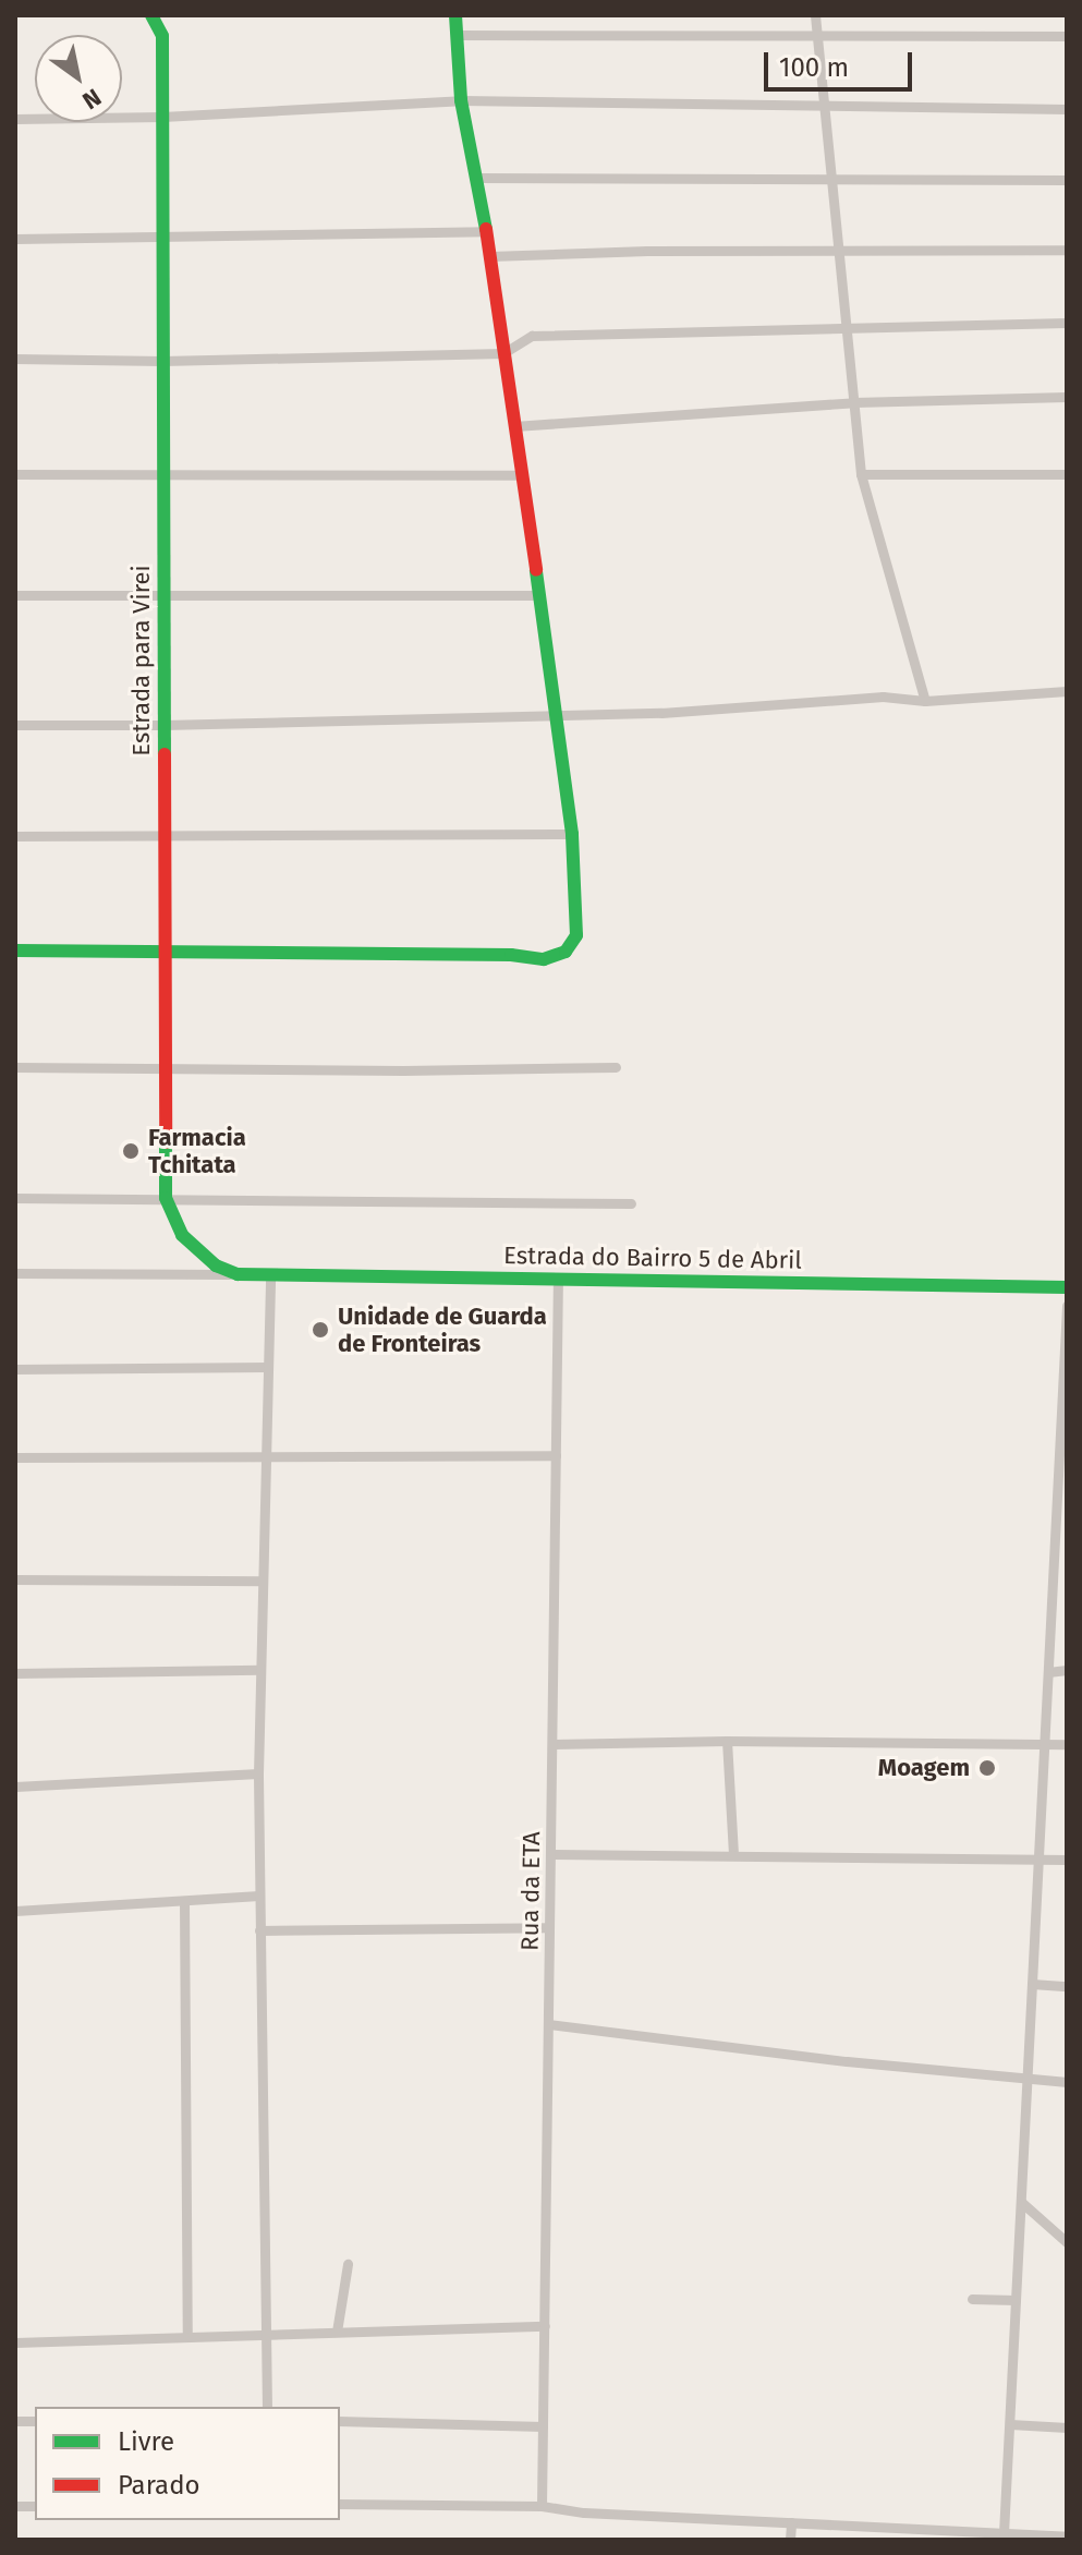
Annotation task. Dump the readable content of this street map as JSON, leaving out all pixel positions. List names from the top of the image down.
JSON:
{
  "streets": {
    "street": ["Estrada para Virei", "Estrada do Bairro 5 de Abril", "Rua da ETA"]
  },
  "crossings": [
    ["Estrada para Virei", "Estrada do Bairro 5 de Abril"],
    ["Estrada do Bairro 5 de Abril", "Rua da ETA"]
  ],
  "places": ["Farmacia Tchitata", "Unidade de Guarda de Fronteiras", "Moagem"],
  "legend": ["Livre", "Parado"],
  "scale_bar": "100 m",
  "north": "bottom right"
}
